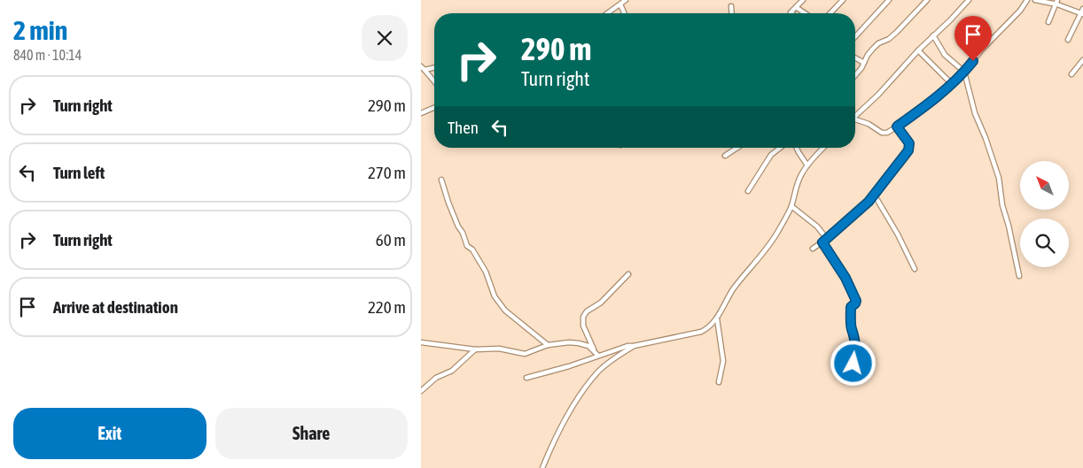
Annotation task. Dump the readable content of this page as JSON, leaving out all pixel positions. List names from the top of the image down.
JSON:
{
  "north": "top left",
  "page": {
    "heading": ["2 min", "840 m · 10:14"],
    "turn": ["290 m", "Turn right"],
    "list": [
      {
        "name": "Turn right",
        "value": "290 m"
      },
      {
        "name": "Turn left",
        "value": "270 m"
      },
      {
        "name": "Turn right",
        "value": "60 m"
      },
      {
        "name": "Arrive at destination",
        "value": "220 m"
      }
    ],
    "then": "Then",
    "buttons": ["Exit", "Share"]
  }
}
